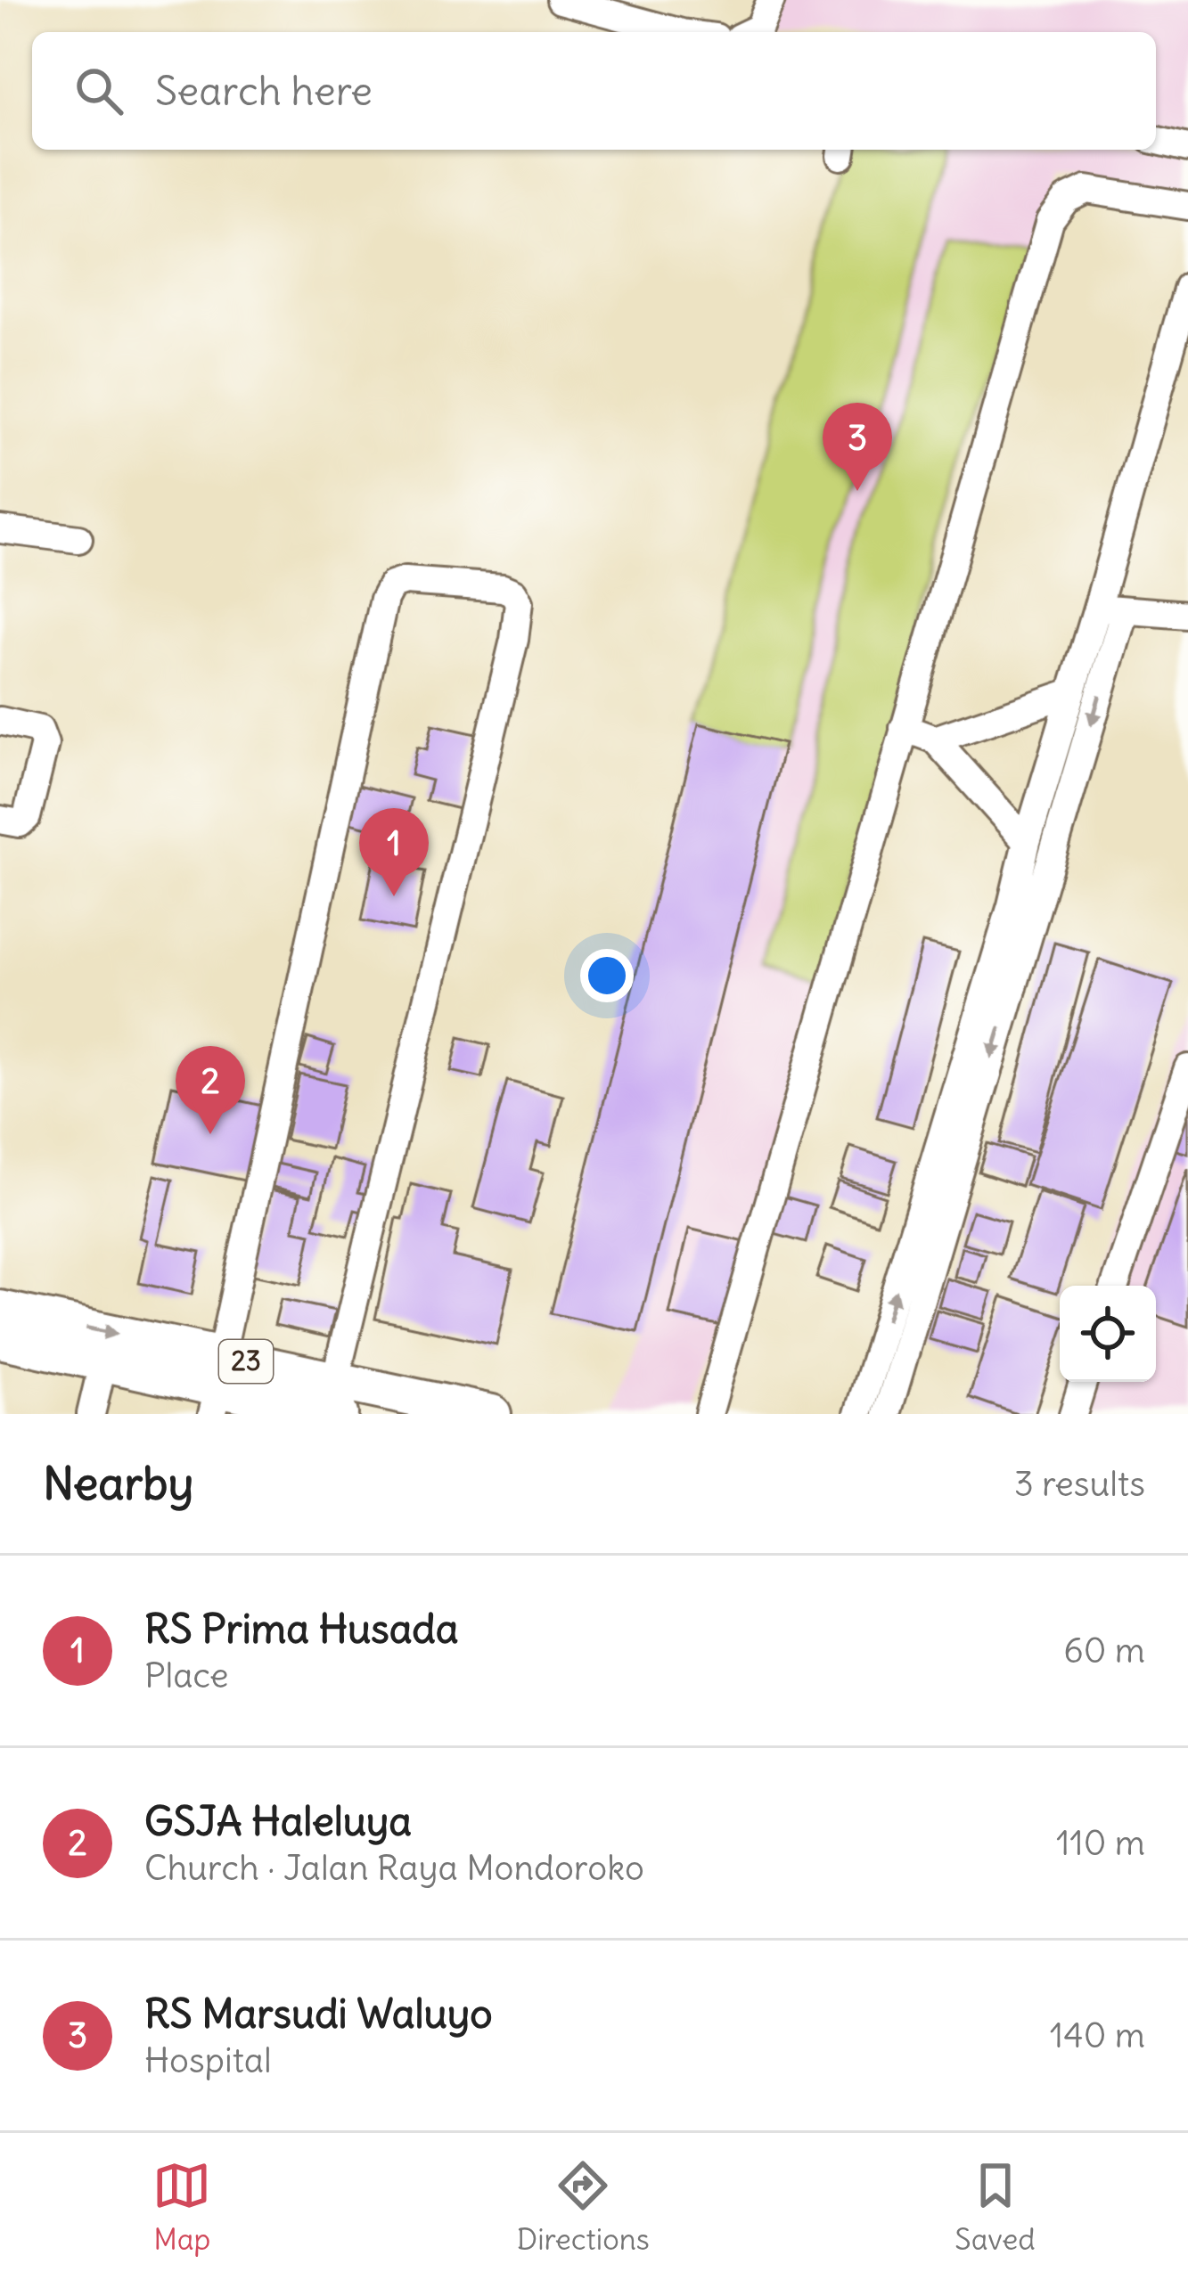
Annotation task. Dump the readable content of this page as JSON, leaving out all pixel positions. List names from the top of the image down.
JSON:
{
  "streets": {
    "highway": ["23"]
  },
  "page": {
    "search": "Search here",
    "pins": ["3", "1", "2"],
    "heading": ["Nearby", "3 results"],
    "list": [
      {
        "mark": "1",
        "name": "RS Prima Husada",
        "note": "Place",
        "value": "60 m"
      },
      {
        "mark": "2",
        "name": "GSJA Haleluya",
        "note": "Church · Jalan Raya Mondoroko",
        "value": "110 m"
      },
      {
        "mark": "3",
        "name": "RS Marsudi Waluyo",
        "note": "Hospital",
        "value": "140 m"
      }
    ],
    "nav": ["Map", "Directions", "Saved"]
  }
}
